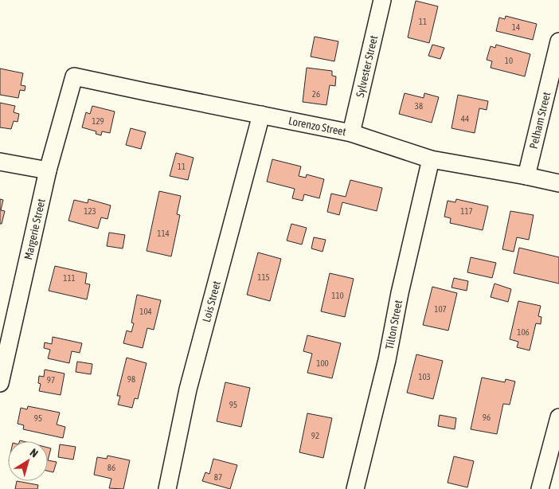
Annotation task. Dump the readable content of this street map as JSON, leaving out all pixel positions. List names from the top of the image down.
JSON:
{
  "streets": {
    "street": [
      "Sylvester Street",
      "Pelham Street",
      "Lorenzo Street",
      "Margerie Street",
      "Lois Street",
      "Tilton Street"
    ]
  },
  "crossings": [
    ["Sylvester Street", "Lorenzo Street"],
    ["Pelham Street", "Lorenzo Street"],
    ["Lorenzo Street", "Margerie Street"],
    ["Lorenzo Street", "Lois Street"],
    ["Lorenzo Street", "Tilton Street"]
  ],
  "house_numbers": [
    "11",
    "14",
    "10",
    "26",
    "38",
    "44",
    "129",
    "11",
    "123",
    "117",
    "114",
    "115",
    "111",
    "110",
    "107",
    "104",
    "106",
    "100",
    "103",
    "98",
    "97",
    "95",
    "96",
    "95",
    "92",
    "86",
    "87"
  ],
  "north": "top right"
}
